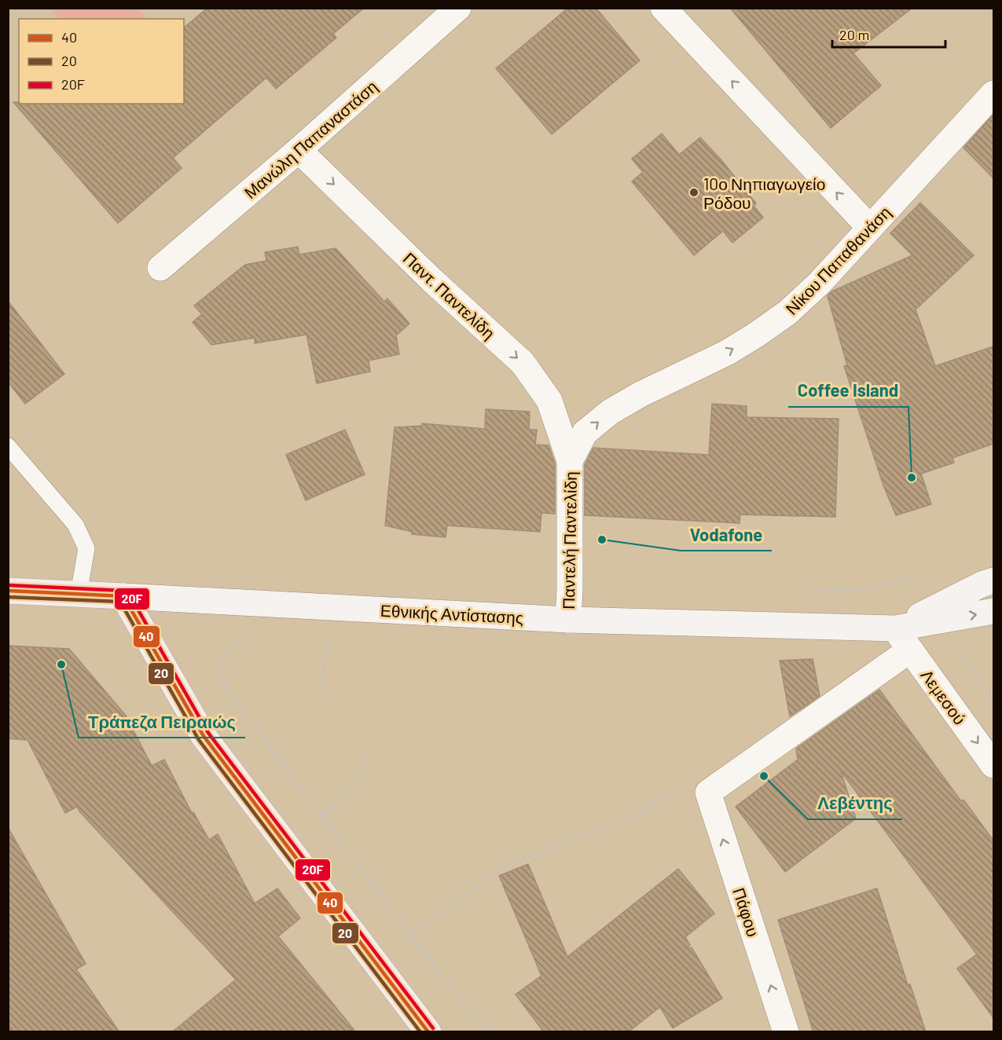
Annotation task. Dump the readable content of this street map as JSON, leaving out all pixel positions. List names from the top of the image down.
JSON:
{
  "streets": {
    "main road": ["Εθνικής Αντίστασης"],
    "street": [
      "Μανώλη Παπαναστάση",
      "Νίκου Παπαθανάση",
      "Παντ. Παντελίδη",
      "Παντελή Παντελίδη",
      "Λεμεσού",
      "Πάφου"
    ]
  },
  "crossings": [
    ["Μανώλη Παπαναστάση", "Παντ. Παντελίδη"],
    ["Νίκου Παπαθανάση", "Παντ. Παντελίδη"],
    ["Νίκου Παπαθανάση", "Παντελή Παντελίδη"],
    ["Παντ. Παντελίδη", "Παντελή Παντελίδη"],
    ["Παντελή Παντελίδη", "Εθνικής Αντίστασης"],
    ["Εθνικής Αντίστασης", "Λεμεσού"]
  ],
  "one_way": [
    "Νίκου Παπαθανάση",
    "Παντ. Παντελίδη",
    "Λεμεσού",
    "Πάφου"
  ],
  "places": [
    "10ο Νηπιαγωγείο Ρόδου",
    "Coffee Island",
    "Vodafone",
    "Τράπεζα Πειραιώς",
    "Λεβέντης"
  ],
  "lines": ["transit line 20F", "transit line 40", "transit line 20"],
  "legend": ["40", "20", "20F"],
  "scale_bar": "20 m"
}
